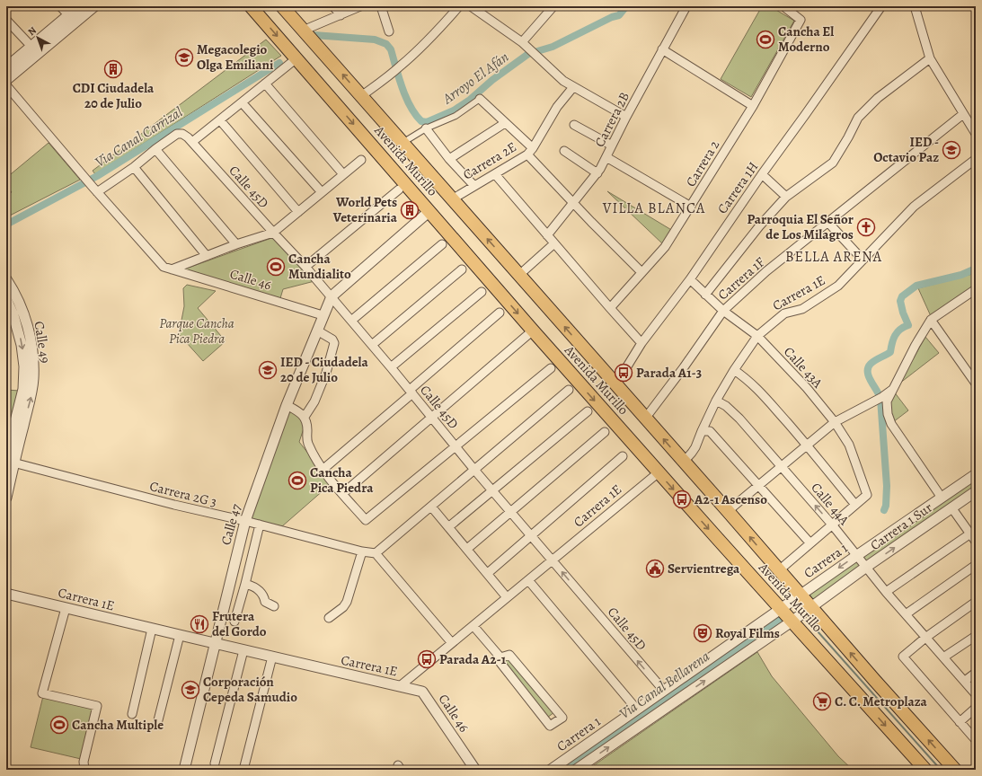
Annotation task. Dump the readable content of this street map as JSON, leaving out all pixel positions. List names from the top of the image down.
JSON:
{
  "streets": {
    "main road": ["Avenida Murillo"],
    "street": [
      "Carrera 2B",
      "Carrera 2E",
      "Carrera 2",
      "Calle 45D",
      "Carrera 1H",
      "Carrera 1F",
      "Calle 46",
      "Carrera 1E",
      "Calle 49",
      "Calle 43A",
      "Carrera 2G 3",
      "Calle 44A",
      "Calle 47",
      "Carrera 1 Sur",
      "Carrera 1"
    ]
  },
  "crossings": [
    ["Avenida Murillo", "Carrera 2E"],
    ["Avenida Murillo", "Carrera 1H"],
    ["Avenida Murillo", "Carrera 1F"],
    ["Avenida Murillo", "Carrera 1E"],
    ["Avenida Murillo", "Carrera 1 Sur"],
    ["Avenida Murillo", "Carrera 1"],
    ["Calle 45D", "Carrera 1E"],
    ["Calle 45D", "Calle 47"],
    ["Calle 45D", "Carrera 1"],
    ["Carrera 1H", "Calle 43A"],
    ["Carrera 1F", "Calle 43A"],
    ["Calle 46", "Carrera 1E"],
    ["Calle 46", "Calle 47"],
    ["Carrera 1E", "Calle 43A"],
    ["Carrera 1E", "Calle 44A"],
    ["Carrera 1E", "Calle 47"],
    ["Calle 49", "Carrera 2G 3"],
    ["Carrera 2G 3", "Calle 47"],
    ["Calle 44A", "Carrera 1 Sur"],
    ["Calle 44A", "Carrera 1"]
  ],
  "districts": ["VILLA BLANCA", "BELLA ARENA"],
  "water": ["Arroyo El Afán", "Via Canal Carrizal", "Via Canal Bellarena"],
  "parks": ["Parque Cancha Pica Piedra"],
  "places": {
    "sports": [
      "Cancha El Moderno",
      "Cancha Mundialito",
      "Cancha Pica Piedra",
      "Cancha Multiple"
    ],
    "school or university": [
      "Megacolegio Olga Emiliani",
      "IED - Octavio Paz",
      "IED - Ciudadela 20 de Julio",
      "Corporación Cepeda Samudio"
    ],
    "building": ["CDI Ciudadela 20 de Julio", "World Pets Veterinaria"],
    "church": ["Parroquia El Señor de Los Milagros"],
    "bus stop": ["Parada A1-3", "A2-1 Ascenso", "Parada A2-1"],
    "public building": ["Servientrega"],
    "restaurant": ["Frutera del Gordo"],
    "theatre": ["Royal Films"],
    "supermarket": ["C. C. Metroplaza"]
  },
  "north": "top left"
}
